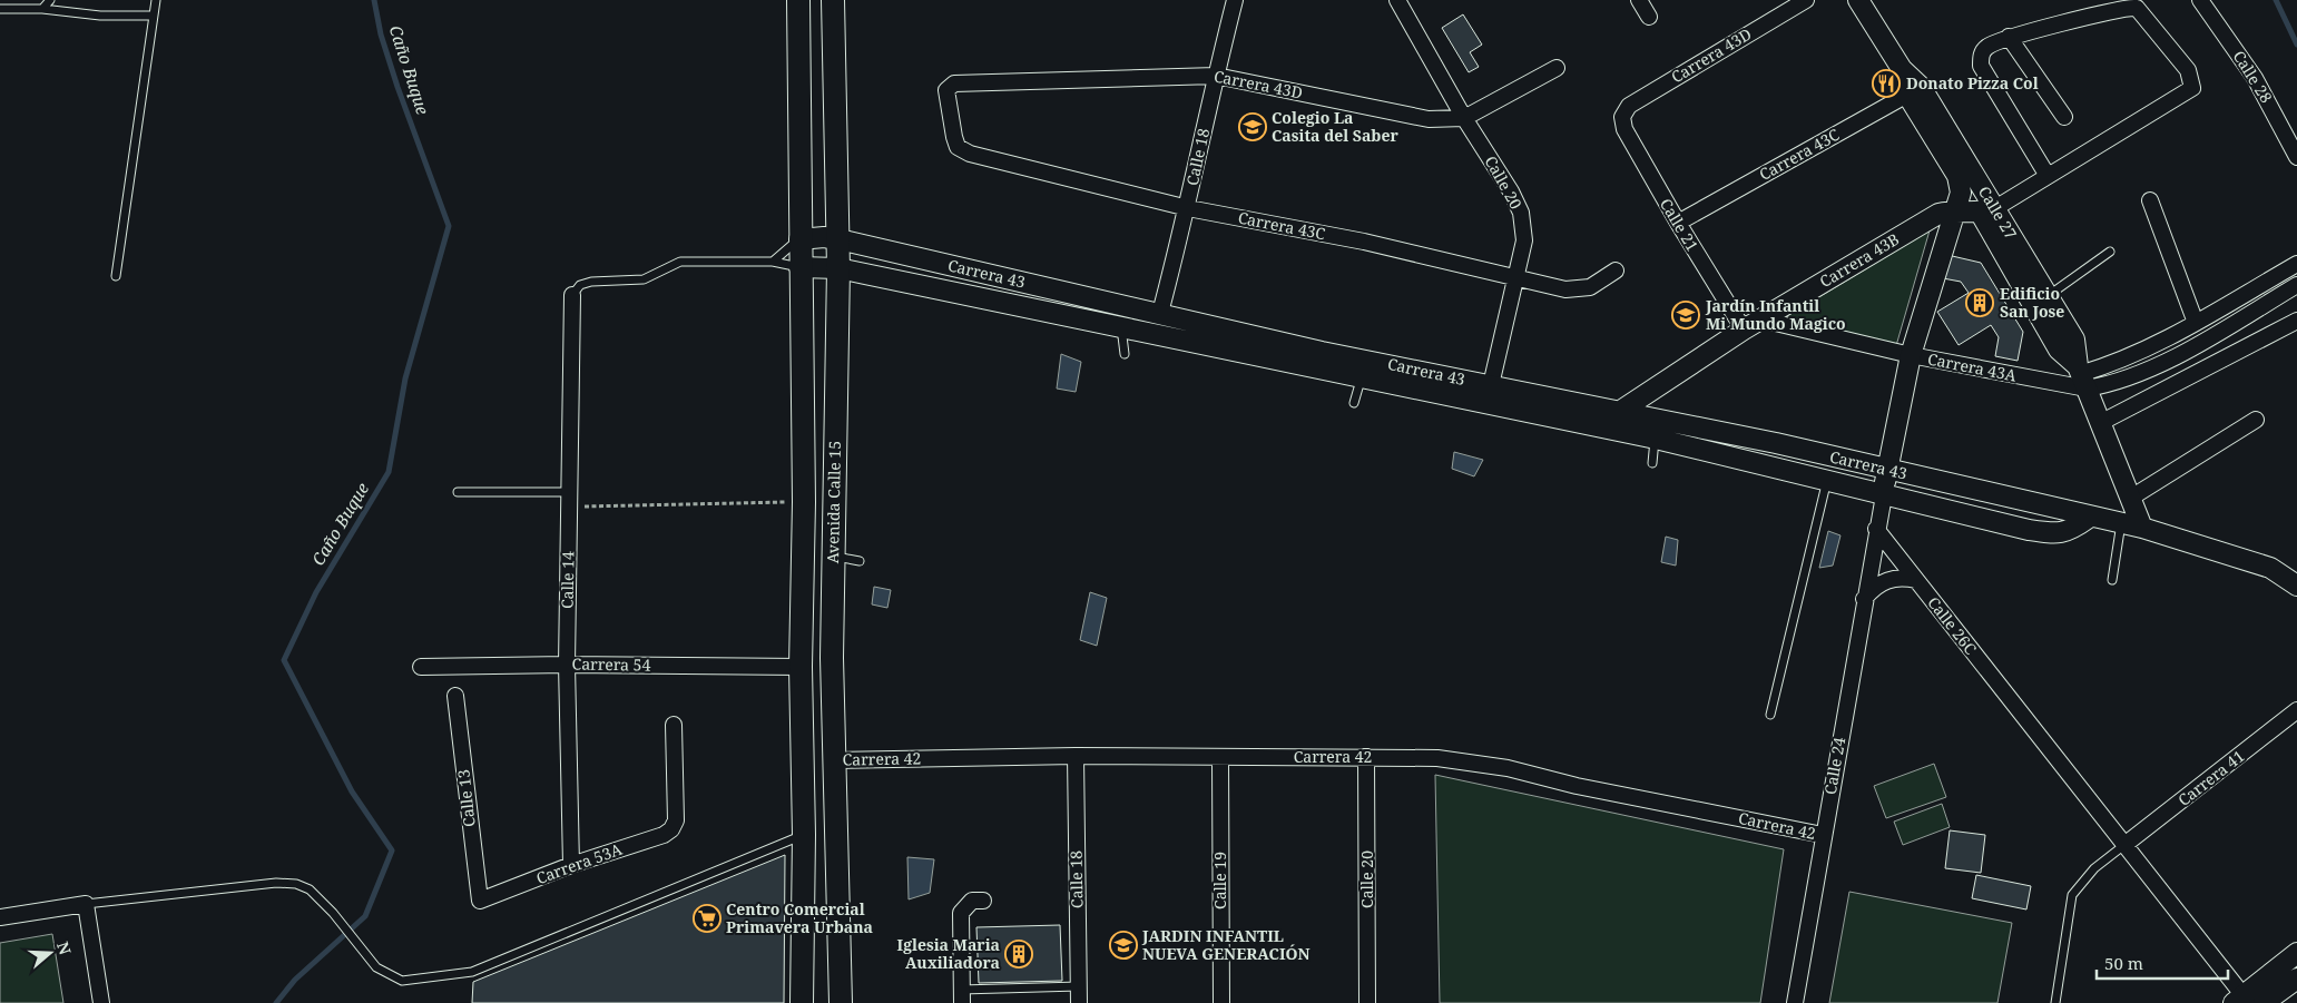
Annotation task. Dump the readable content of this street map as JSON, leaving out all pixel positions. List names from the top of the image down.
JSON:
{
  "streets": {
    "main road": ["Avenida Calle 15"],
    "street": [
      "Carrera 43D",
      "Calle 28",
      "Carrera 43C",
      "Calle 18",
      "Calle 20",
      "Calle 27",
      "Calle 21",
      "Carrera 43B",
      "Carrera 43",
      "Carrera 43A",
      "Calle 14",
      "Calle 26C",
      "Carrera 54",
      "Carrera 42",
      "Calle 24",
      "Carrera 41",
      "Calle 13",
      "Carrera 53A",
      "Calle 19"
    ]
  },
  "crossings": [
    ["Carrera 43D", "Carrera 43C"],
    ["Carrera 43D", "Calle 18"],
    ["Carrera 43D", "Calle 20"],
    ["Carrera 43D", "Calle 21"],
    ["Carrera 43C", "Calle 18"],
    ["Carrera 43C", "Calle 20"],
    ["Carrera 43C", "Calle 27"],
    ["Carrera 43C", "Calle 21"],
    ["Calle 18", "Carrera 43"],
    ["Calle 18", "Carrera 42"],
    ["Calle 20", "Carrera 43"],
    ["Calle 20", "Carrera 42"],
    ["Calle 27", "Carrera 43B"],
    ["Calle 27", "Carrera 43"],
    ["Calle 27", "Carrera 43A"],
    ["Calle 21", "Carrera 43B"],
    ["Carrera 43B", "Carrera 43"],
    ["Carrera 43B", "Carrera 43A"],
    ["Carrera 43", "Avenida Calle 15"],
    ["Carrera 43", "Calle 14"],
    ["Avenida Calle 15", "Carrera 54"],
    ["Avenida Calle 15", "Carrera 42"],
    ["Calle 14", "Carrera 54"],
    ["Calle 14", "Carrera 53A"],
    ["Calle 26C", "Calle 24"],
    ["Calle 26C", "Carrera 41"],
    ["Carrera 42", "Calle 24"],
    ["Carrera 42", "Calle 19"],
    ["Calle 13", "Carrera 53A"]
  ],
  "water": ["Caño Buque"],
  "places": {
    "restaurant": ["Donato Pizza Col"],
    "school or university": ["Colegio La Casita del Saber", "Jardín Infantil Mi Mundo Magico", "JARDIN INFANTIL NUEVA GENERACIÓN"],
    "building": ["Edificio San Jose", "Iglesia Maria Auxiliadora"],
    "supermarket": ["Centro Comercial Primavera Urbana"]
  },
  "scale_bar": "50 m",
  "north": "right"
}
